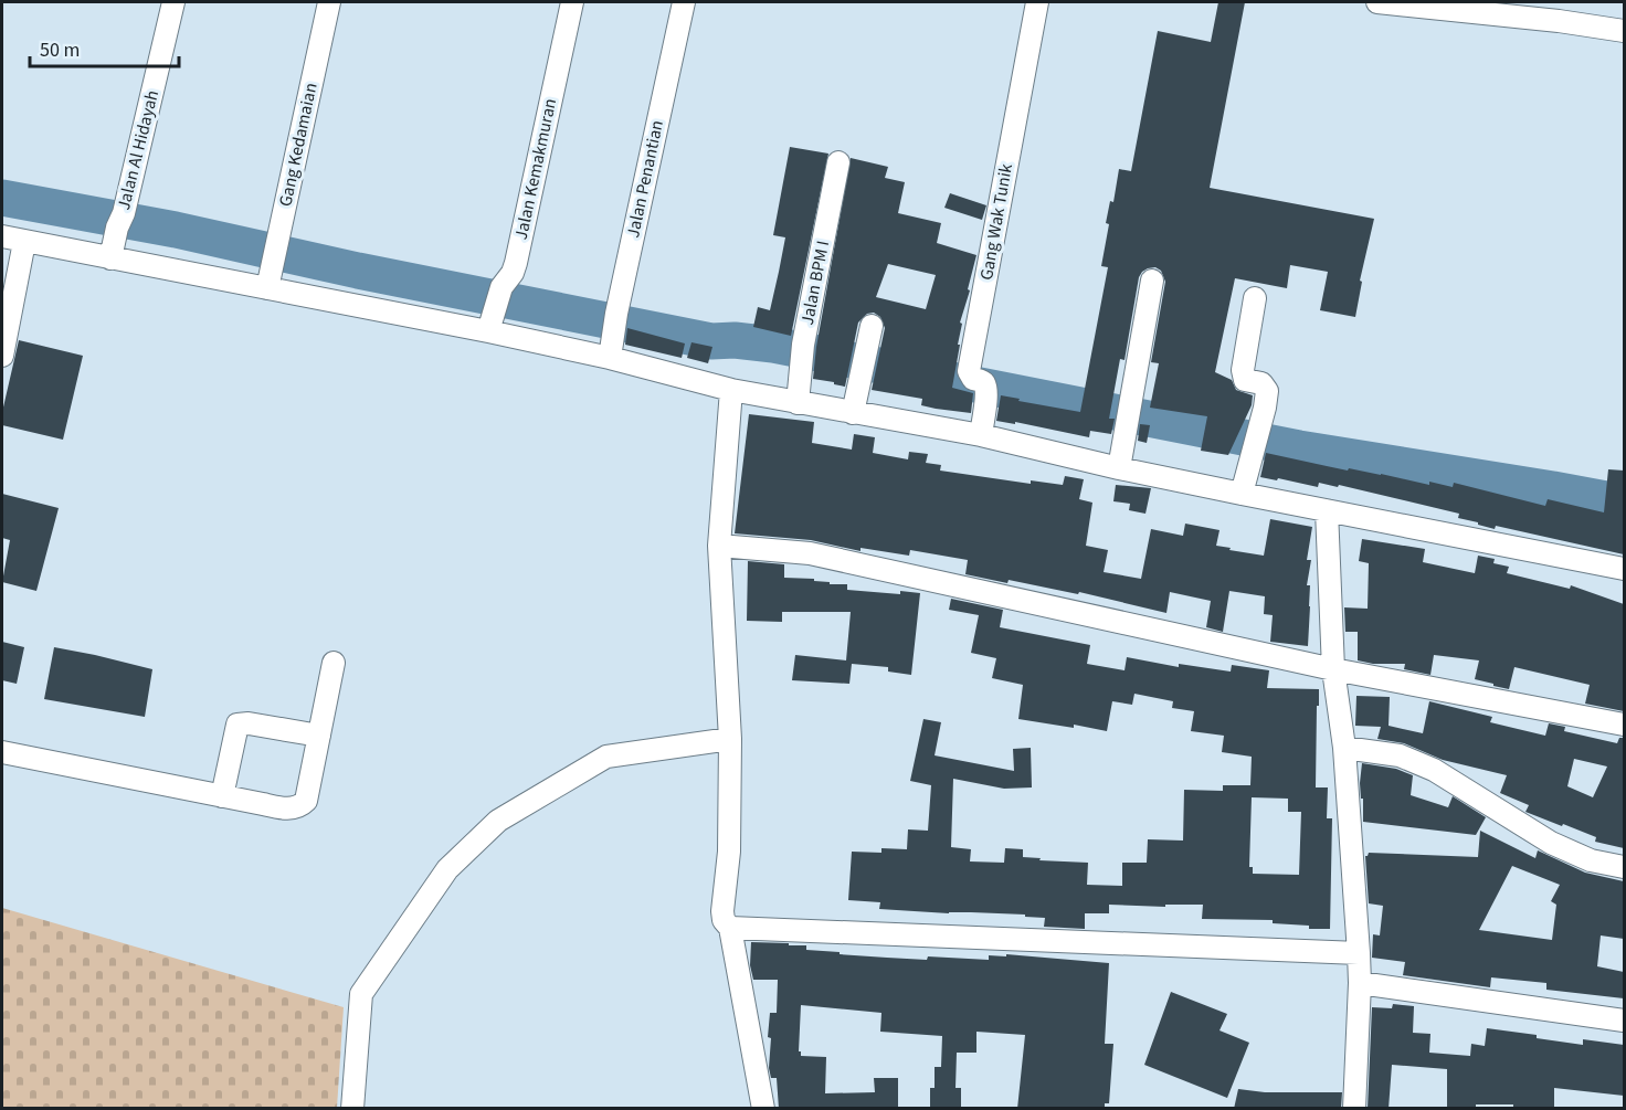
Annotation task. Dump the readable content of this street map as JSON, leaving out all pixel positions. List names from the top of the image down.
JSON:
{
  "streets": {
    "street": [
      "Gang Kedamaian",
      "Jalan Al Hidayah",
      "Jalan Kemakmuran",
      "Jalan Penantian",
      "Gang Wak Tunik",
      "Jalan BPM I"
    ]
  },
  "scale_bar": "50 m"
}
